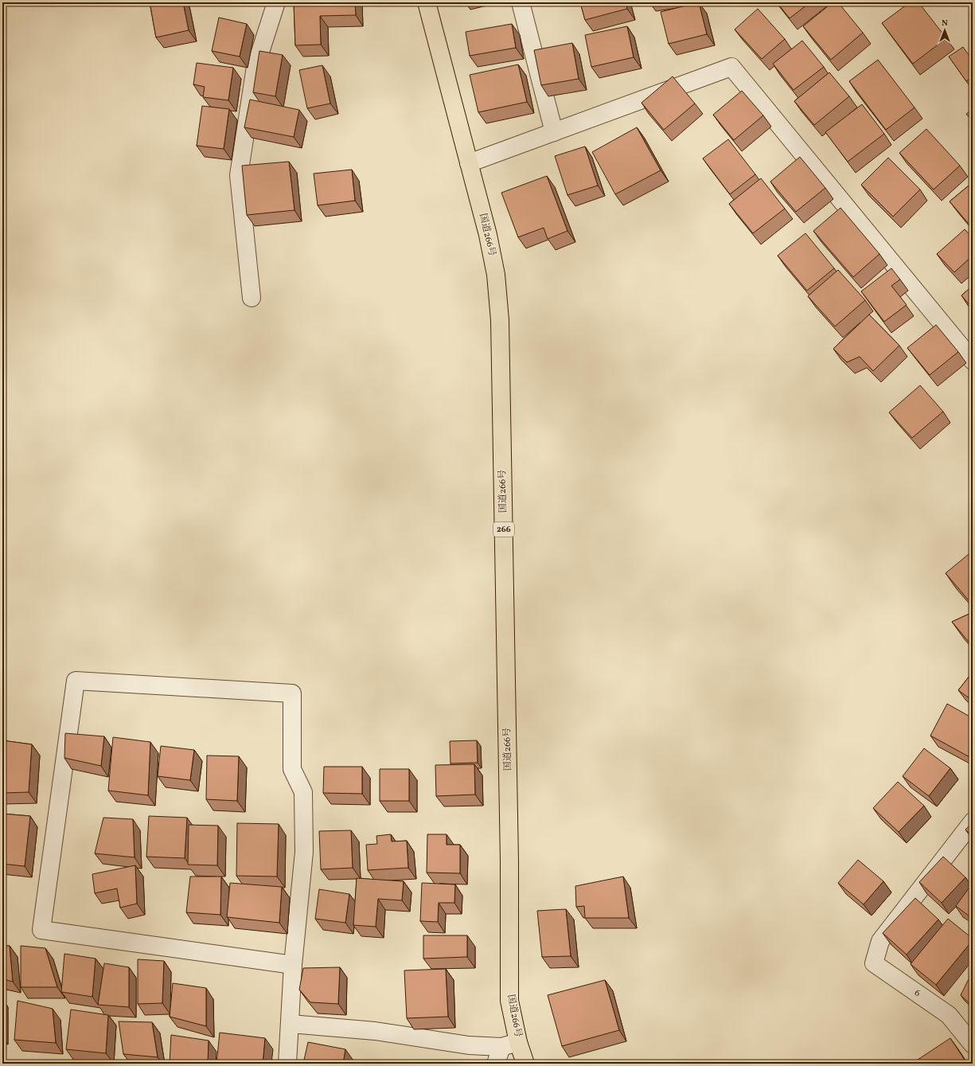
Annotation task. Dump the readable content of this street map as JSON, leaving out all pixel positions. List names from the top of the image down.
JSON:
{
  "streets": {
    "highway": ["国道266号", "266"],
    "street": ["6"]
  },
  "north": "top"
}
